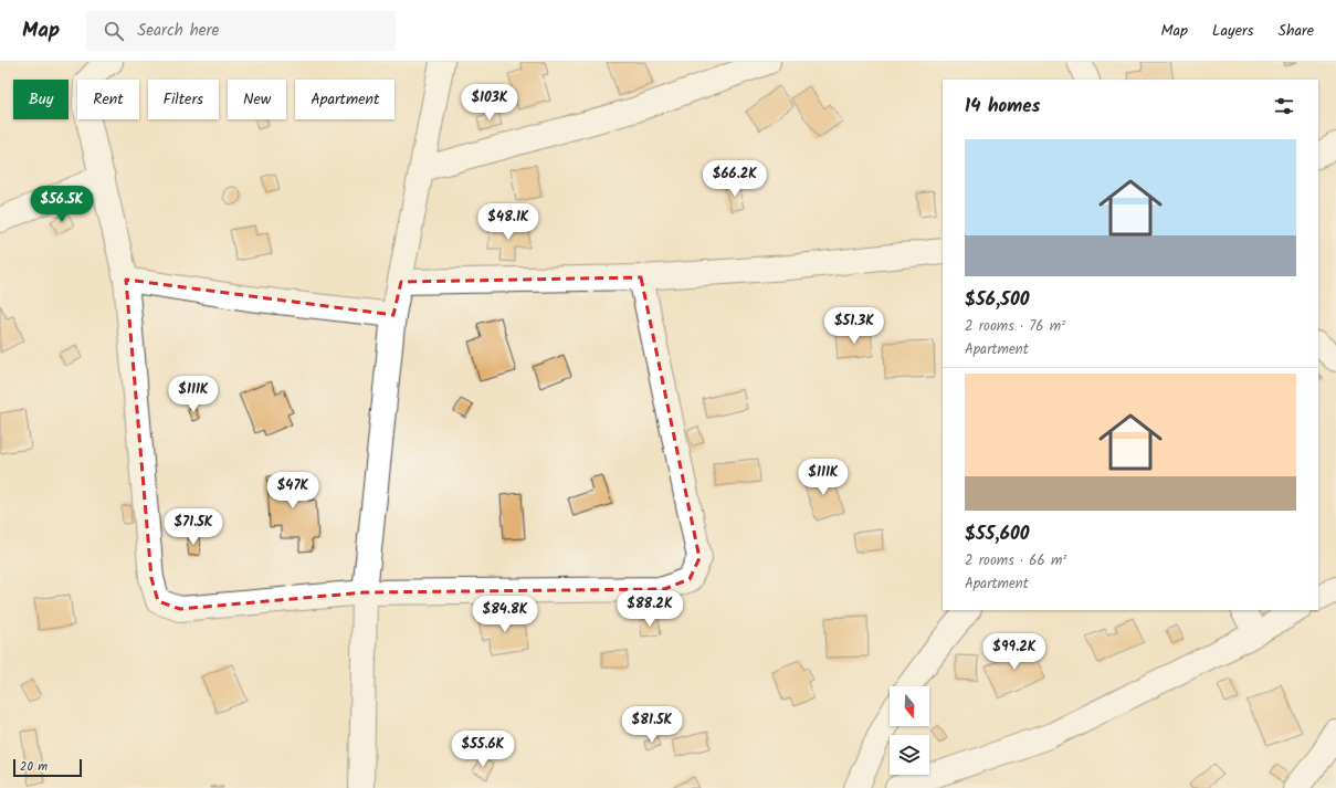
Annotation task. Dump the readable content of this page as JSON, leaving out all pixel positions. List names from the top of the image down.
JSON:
{
  "scale_bar": "20 m",
  "north": "bottom",
  "page": {
    "header": "Map",
    "search": "Search here",
    "nav": ["Map", "Layers", "Share"],
    "chip": [
      "Buy",
      "Rent",
      "Filters",
      "New",
      "Apartment"
    ],
    "heading": "14 homes",
    "price": [
      "$103K",
      "$66.2K",
      "$56.5K",
      "$48.1K",
      "$51.3K",
      "$111K",
      "$111K",
      "$47K",
      "$71.5K",
      "$88.2K",
      "$84.8K",
      "$99.2K",
      "$81.5K",
      "$55.6K"
    ],
    "list": [
      {
        "name": "$56,500",
        "note": "2 rooms · 76 m² · Apartment"
      },
      {
        "name": "$55,600",
        "note": "2 rooms · 66 m² · Apartment"
      }
    ],
    "scale": "20 m"
  }
}
